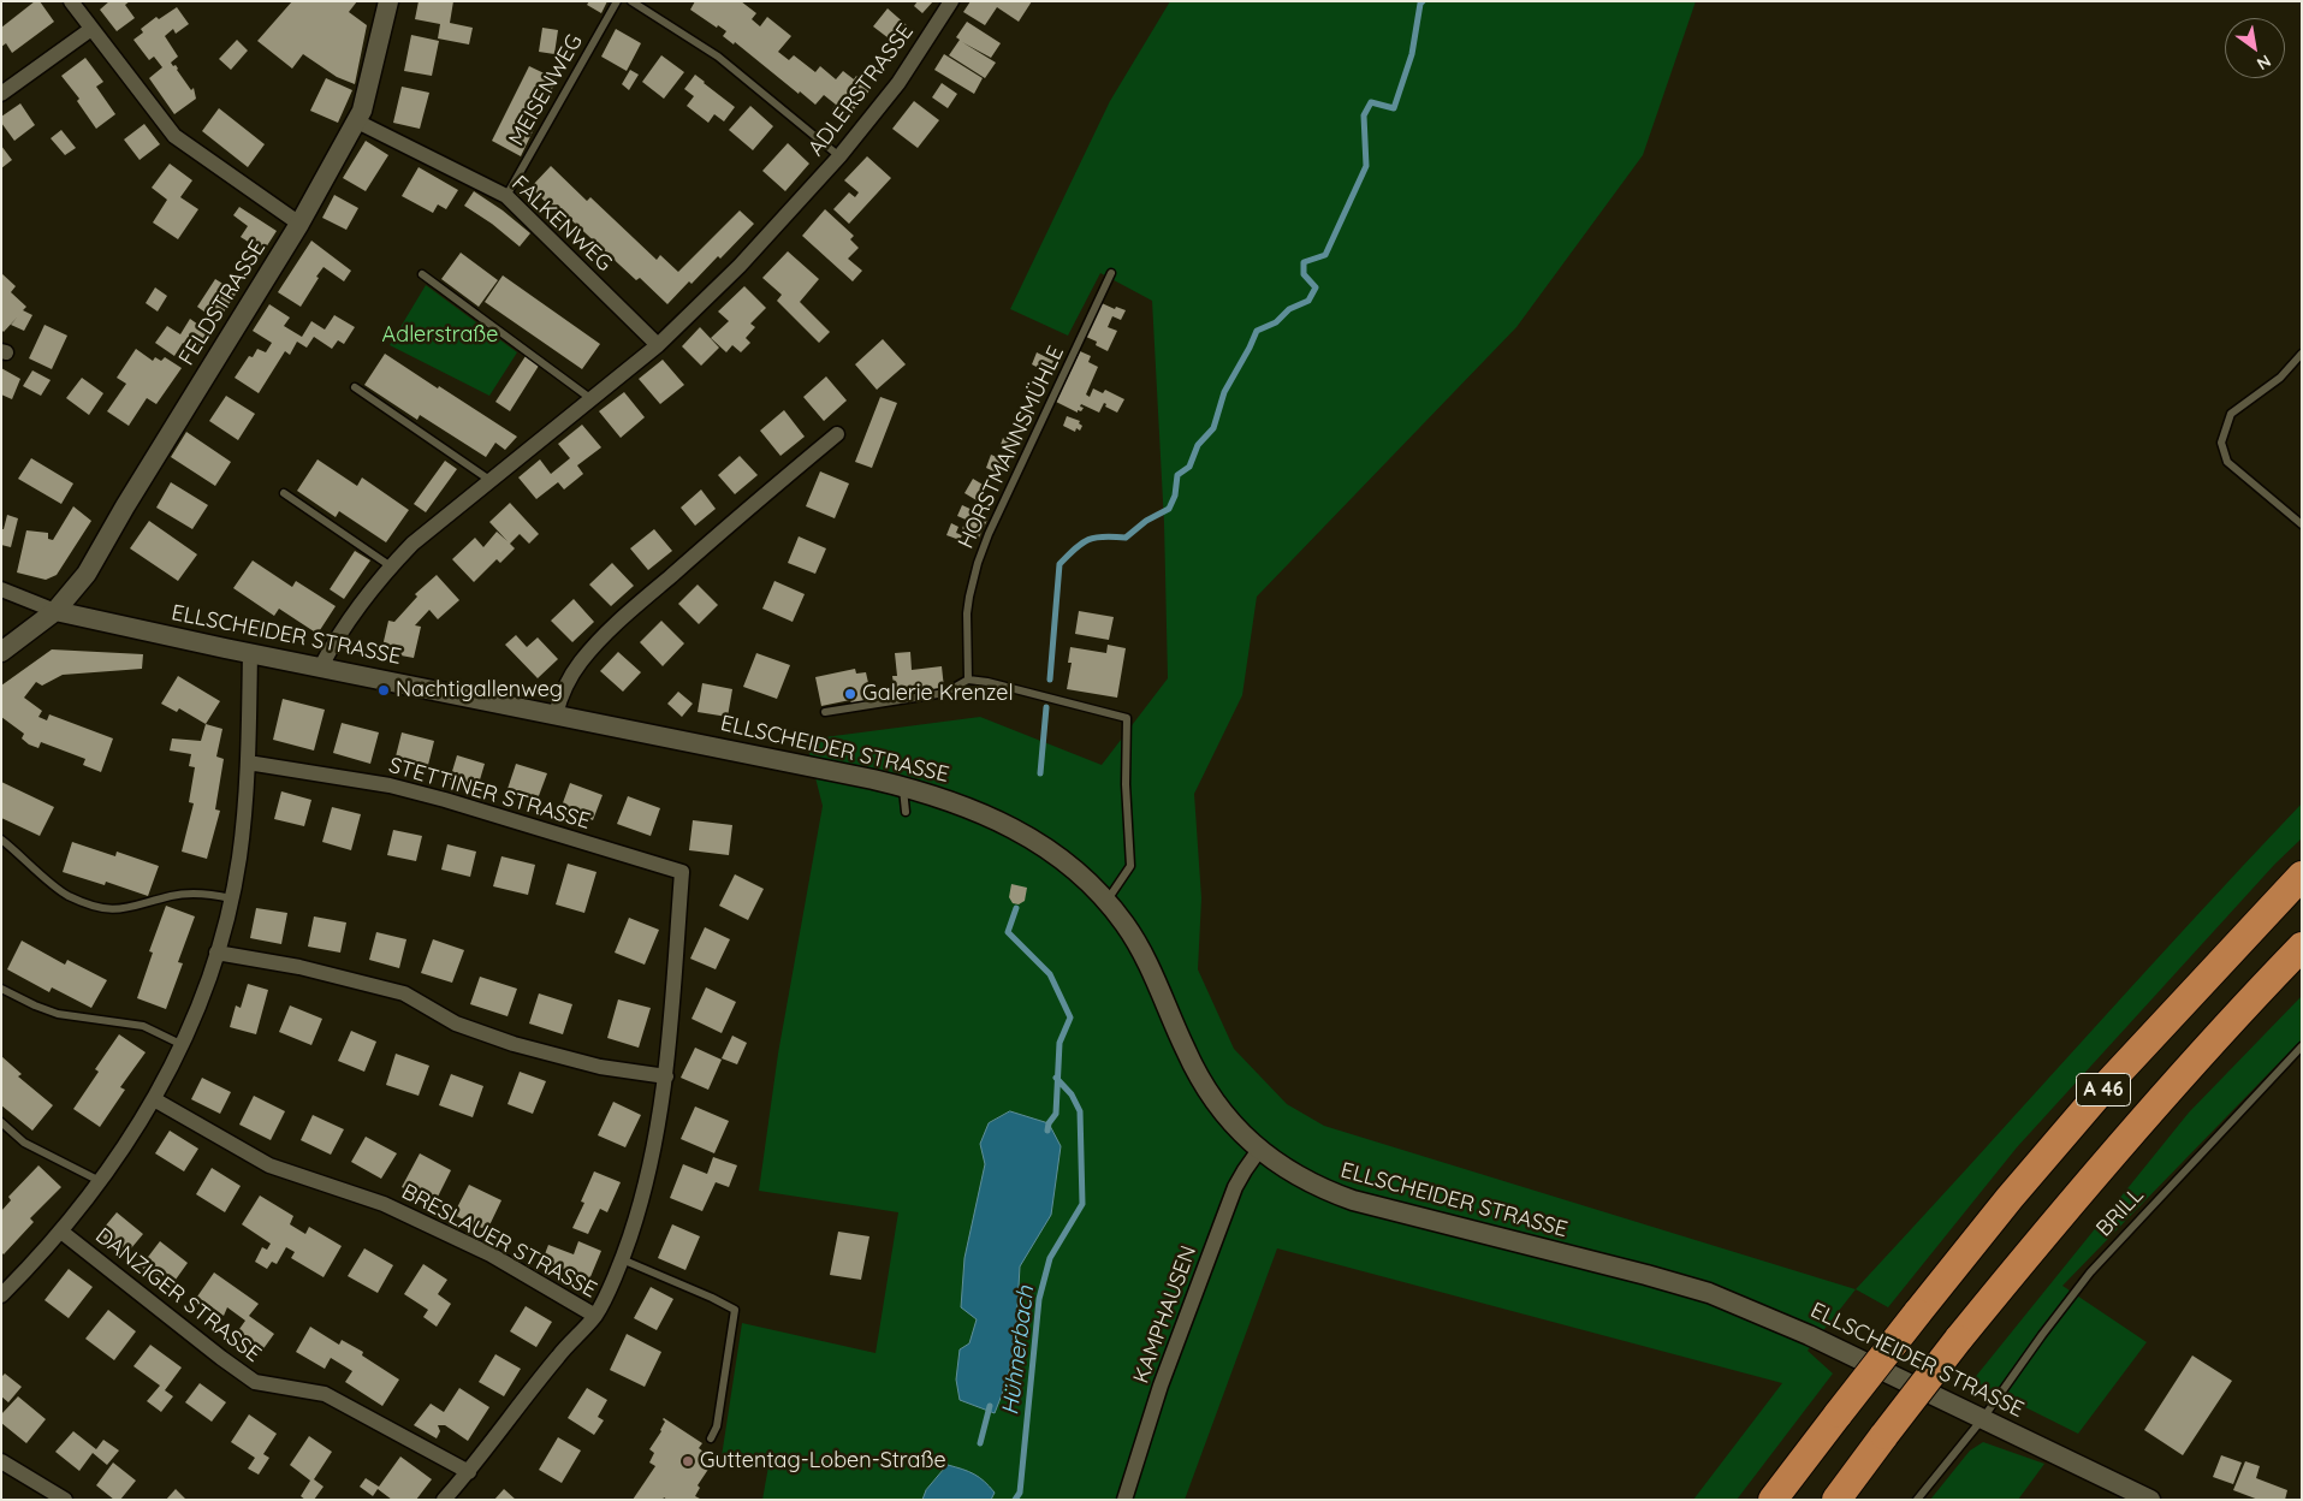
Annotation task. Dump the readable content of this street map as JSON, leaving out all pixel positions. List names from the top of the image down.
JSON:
{
  "streets": {
    "highway": ["A 46"],
    "street": [
      "ADLERSTRASSE",
      "FALKENWEG",
      "FELDSTRASSE",
      "ELLSCHEIDER STRASSE",
      "STETTINER STRASSE",
      "BRESLAUER STRASSE",
      "DANZIGER STRASSE",
      "KAMPHAUSEN"
    ],
    "lane": ["MEISENWEG", "HORSTMANNSMÜHLE", "BRILL"]
  },
  "crossings": [
    ["MEISENWEG", "FALKENWEG"],
    ["ADLERSTRASSE", "FALKENWEG"],
    ["ADLERSTRASSE", "ELLSCHEIDER STRASSE"],
    ["FALKENWEG", "FELDSTRASSE"],
    ["FELDSTRASSE", "ELLSCHEIDER STRASSE"],
    ["ELLSCHEIDER STRASSE", "BRILL"],
    ["ELLSCHEIDER STRASSE", "KAMPHAUSEN"]
  ],
  "water": ["Hühnerbach"],
  "parks": ["Adlerstraße"],
  "places": ["Nachtigallenweg", "Galerie Krenzel", "Guttentag-Loben-Straße"],
  "north": "bottom right"
}
